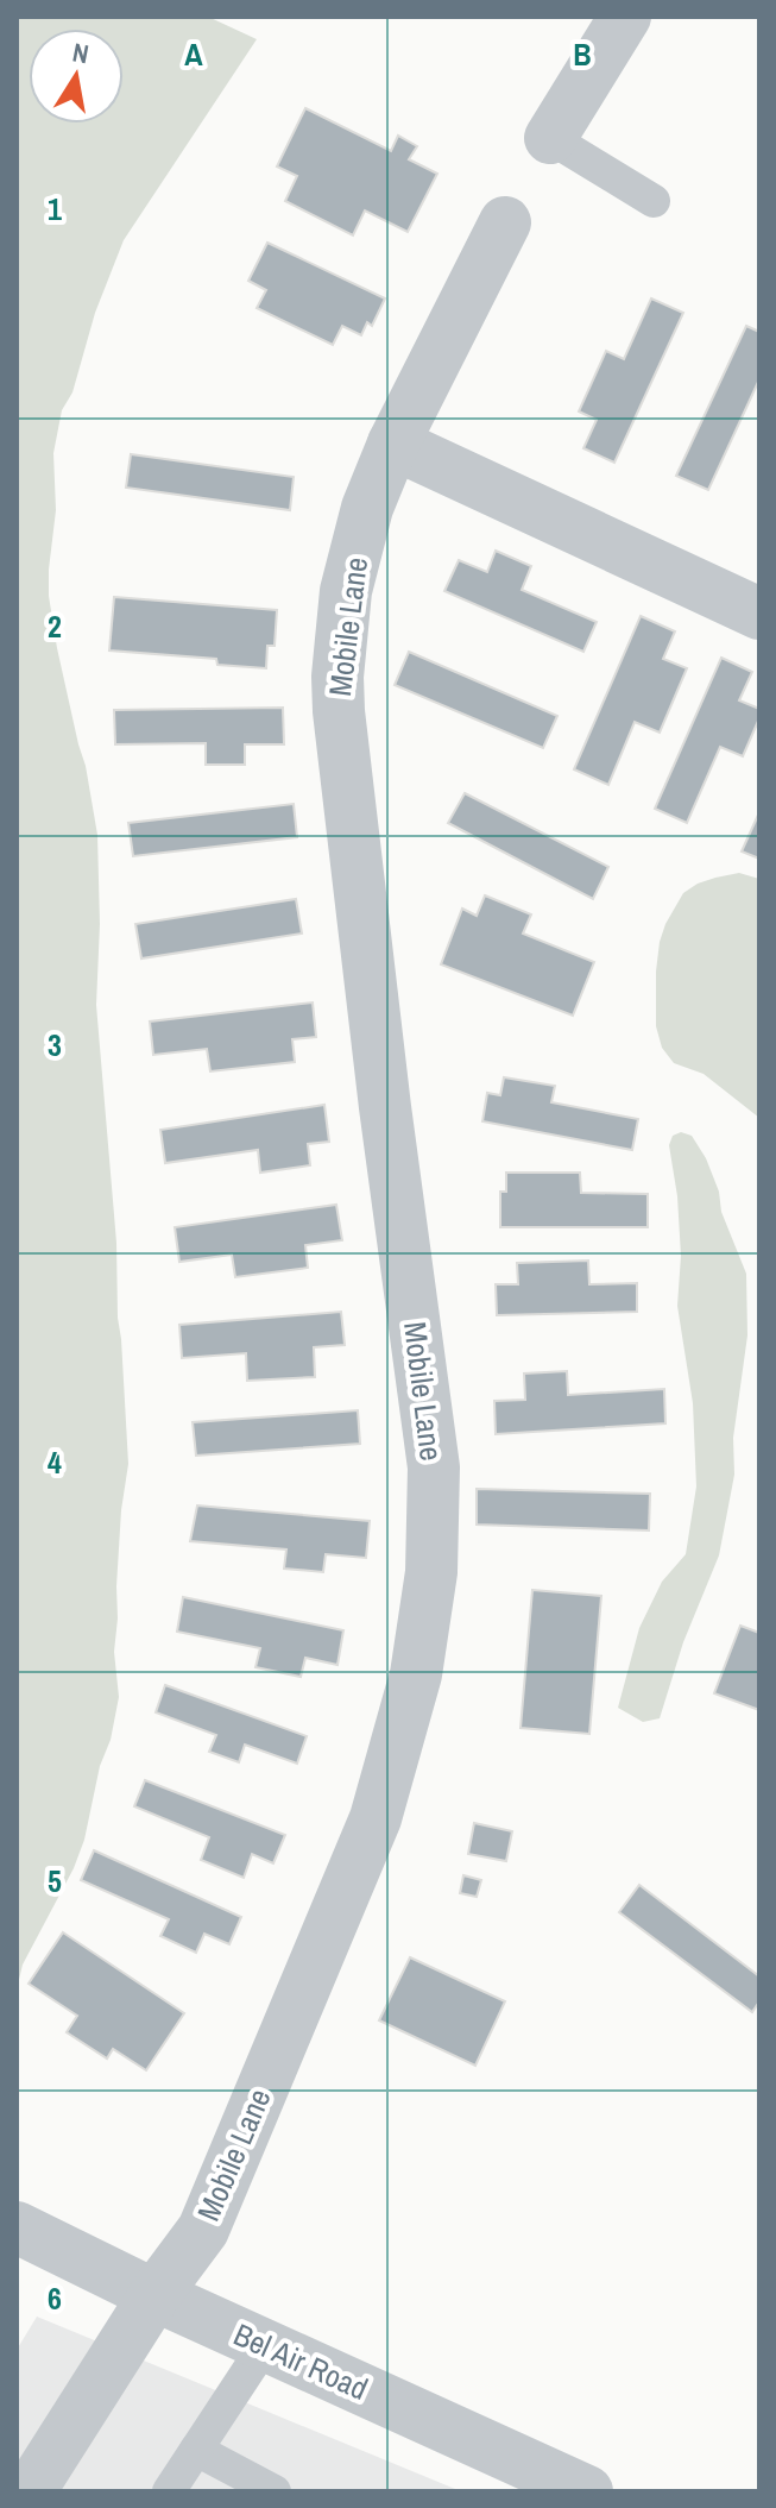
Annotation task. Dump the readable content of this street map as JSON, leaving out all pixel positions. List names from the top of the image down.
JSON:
{
  "streets": {
    "street": ["Mobile Lane", "Bel Air Road"]
  },
  "crossings": [
    ["Mobile Lane", "Bel Air Road"]
  ],
  "north": "top",
  "grid": {
    "columns": ["A", "B"],
    "rows": [
      "1",
      "2",
      "3",
      "4",
      "5",
      "6"
    ]
  }
}
